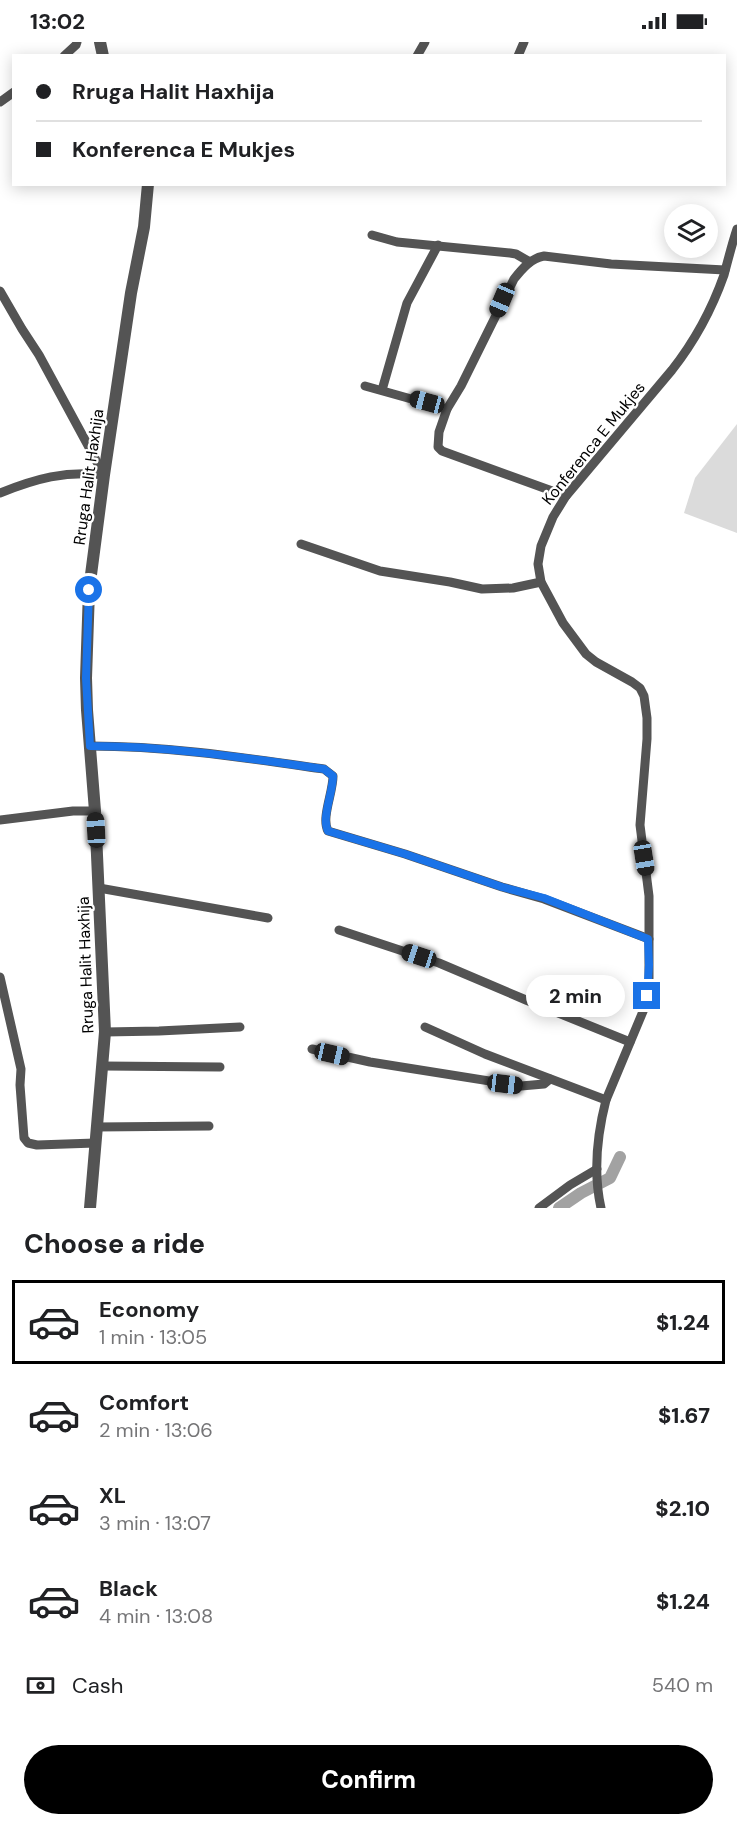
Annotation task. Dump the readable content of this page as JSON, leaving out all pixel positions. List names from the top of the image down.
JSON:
{
  "streets": {
    "street": ["Konferenca E Mukjes", "Rruga Halit Haxhija"]
  },
  "page": {
    "status": "13:02",
    "banner": ["Rruga Halit Haxhija", "Konferenca E Mukjes"],
    "bubble": "2 min",
    "heading": "Choose a ride",
    "list": [
      {
        "name": "Economy",
        "note": "1 min · 13:05",
        "value": "$1.24"
      },
      {
        "name": "Comfort",
        "note": "2 min · 13:06",
        "value": "$1.67"
      },
      {
        "name": "XL",
        "note": "3 min · 13:07",
        "value": "$2.10"
      },
      {
        "name": "Black",
        "note": "4 min · 13:08",
        "value": "$1.24"
      }
    ],
    "pay": ["Cash", "540 m"],
    "buttons": "Confirm"
  }
}
